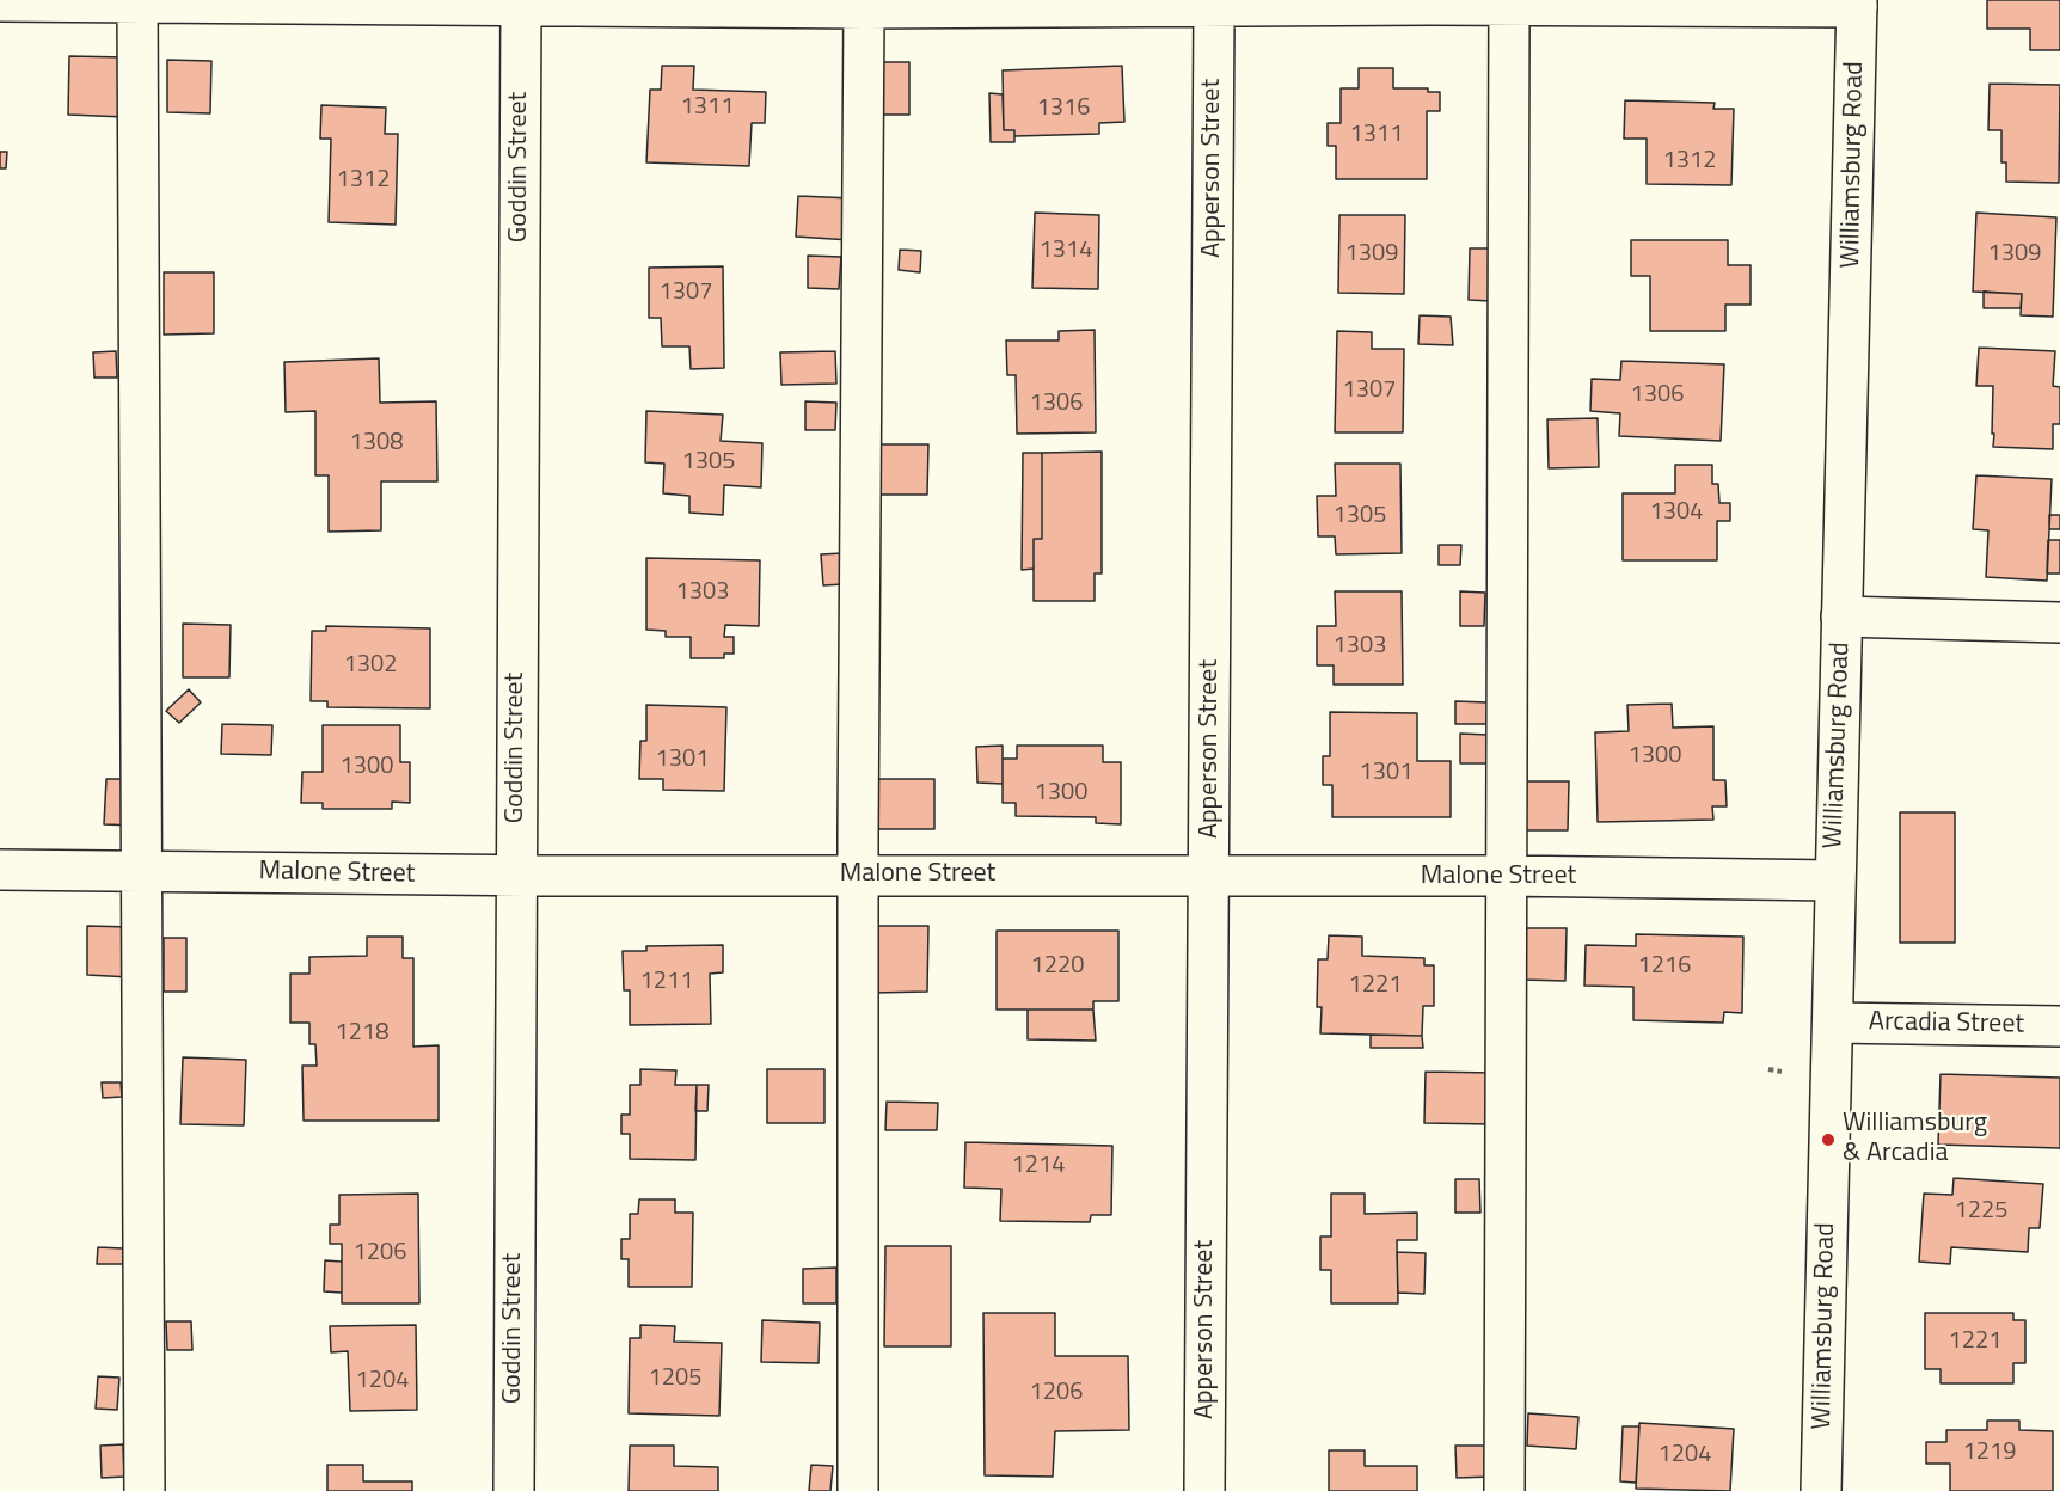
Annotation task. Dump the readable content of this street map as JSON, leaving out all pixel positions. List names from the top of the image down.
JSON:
{
  "streets": {
    "street": [
      "Williamsburg Road",
      "Goddin Street",
      "Apperson Street",
      "Malone Street",
      "Arcadia Street"
    ]
  },
  "crossings": [
    ["Williamsburg Road", "Malone Street"],
    ["Williamsburg Road", "Arcadia Street"],
    ["Goddin Street", "Malone Street"],
    ["Apperson Street", "Malone Street"]
  ],
  "places": ["Williamsburg & Arcadia"],
  "house_numbers": [
    "1311",
    "1316",
    "1311",
    "1312",
    "1312",
    "1314",
    "1309",
    "1309",
    "1307",
    "1307",
    "1306",
    "1306",
    "1308",
    "1305",
    "1304",
    "1305",
    "1303",
    "1303",
    "1302",
    "1300",
    "1301",
    "1300",
    "1301",
    "1300",
    "1220",
    "1216",
    "1211",
    "1221",
    "1218",
    "1214",
    "1225",
    "1206",
    "1221",
    "1205",
    "1204",
    "1206",
    "1219",
    "1204"
  ]
}
